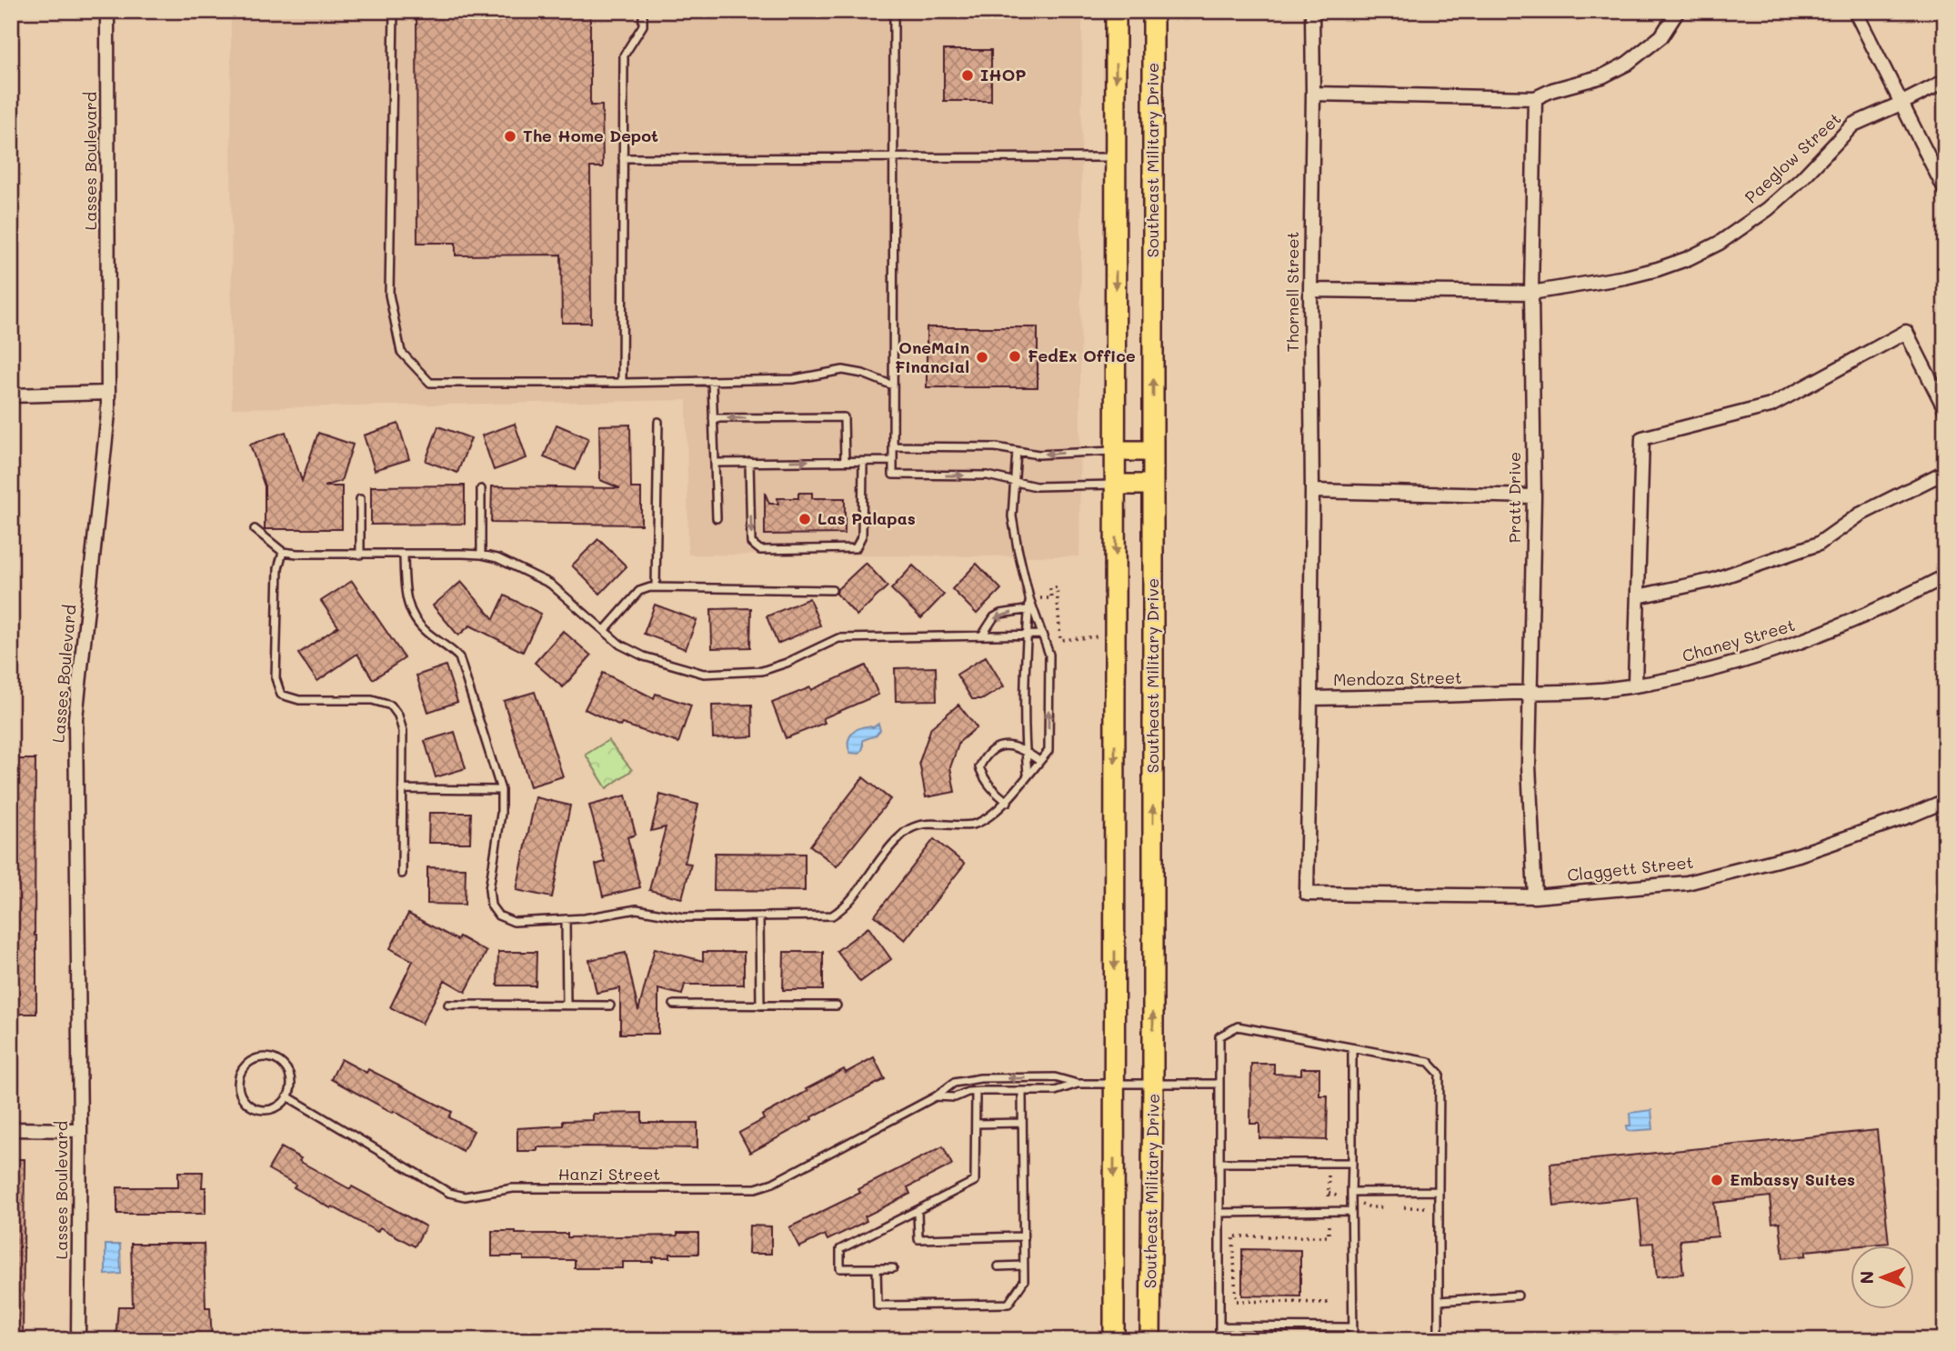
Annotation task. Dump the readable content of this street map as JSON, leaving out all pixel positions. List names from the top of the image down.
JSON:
{
  "streets": {
    "main road": ["Southeast Military Drive"],
    "street": [
      "Paeglow Street",
      "Lasses Boulevard",
      "Thornell Street",
      "Pratt Drive",
      "Chaney Street",
      "Mendoza Street",
      "Claggett Street"
    ],
    "lane": ["Hanzi Street"]
  },
  "crossings": [
    ["Paeglow Street", "Thornell Street"],
    ["Paeglow Street", "Pratt Drive"],
    ["Southeast Military Drive", "Hanzi Street"],
    ["Thornell Street", "Mendoza Street"],
    ["Thornell Street", "Claggett Street"],
    ["Pratt Drive", "Chaney Street"],
    ["Pratt Drive", "Mendoza Street"],
    ["Pratt Drive", "Claggett Street"],
    ["Chaney Street", "Mendoza Street"],
    ["Mendoza Street", "Claggett Street"]
  ],
  "places": [
    "IHOP",
    "The Home Depot",
    "FedEx Office",
    "OneMain Financial",
    "Las Palapas",
    "Embassy Suites"
  ],
  "north": "left"
}
